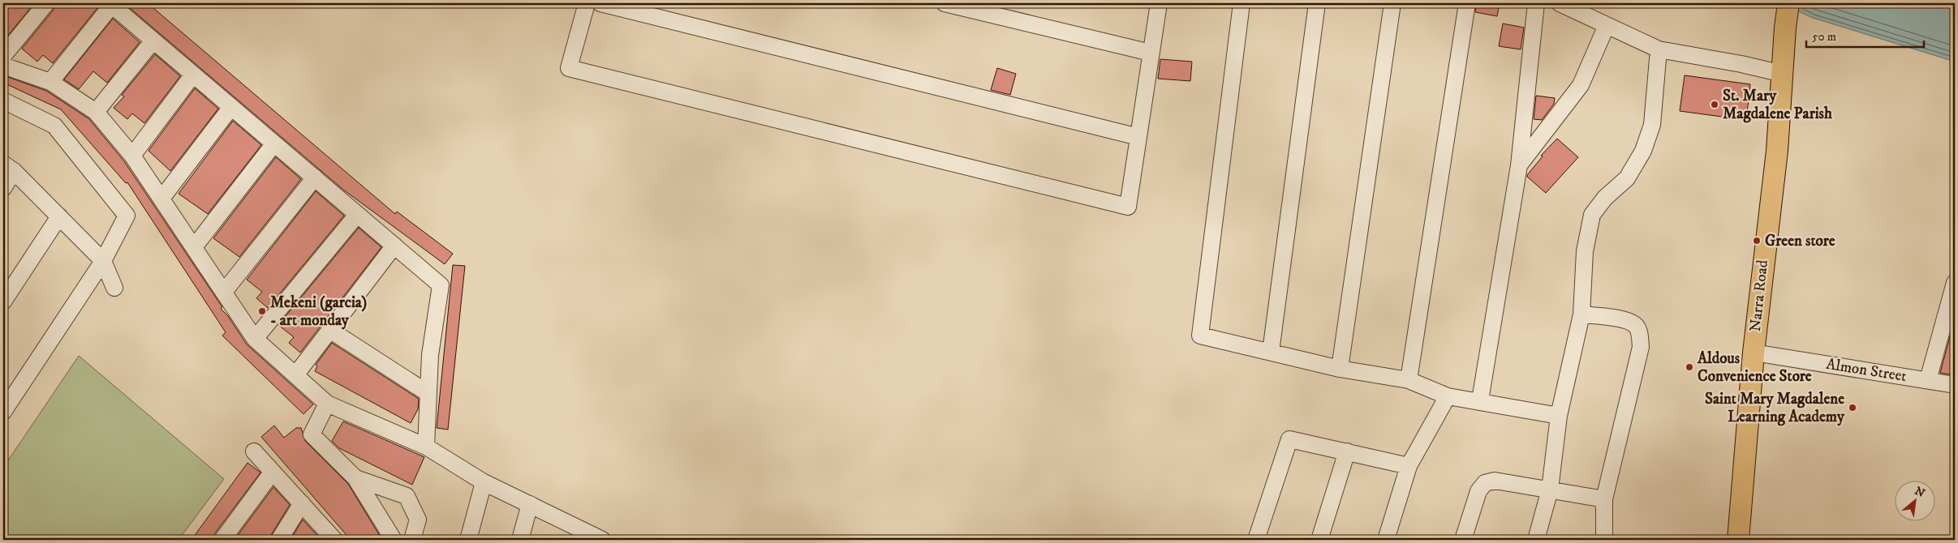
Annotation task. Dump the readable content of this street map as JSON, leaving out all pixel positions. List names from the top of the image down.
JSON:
{
  "streets": {
    "main road": ["Narra Road"],
    "street": ["Almon Street"]
  },
  "crossings": [
    ["Narra Road", "Almon Street"]
  ],
  "places": [
    "St. Mary Magdalene Parish",
    "Green store",
    "Mekeni (garcia) - art monday",
    "Aldous Convenience Store",
    "Saint Mary Magdalene Learning Academy"
  ],
  "scale_bar": "50 m",
  "north": "top right"
}
